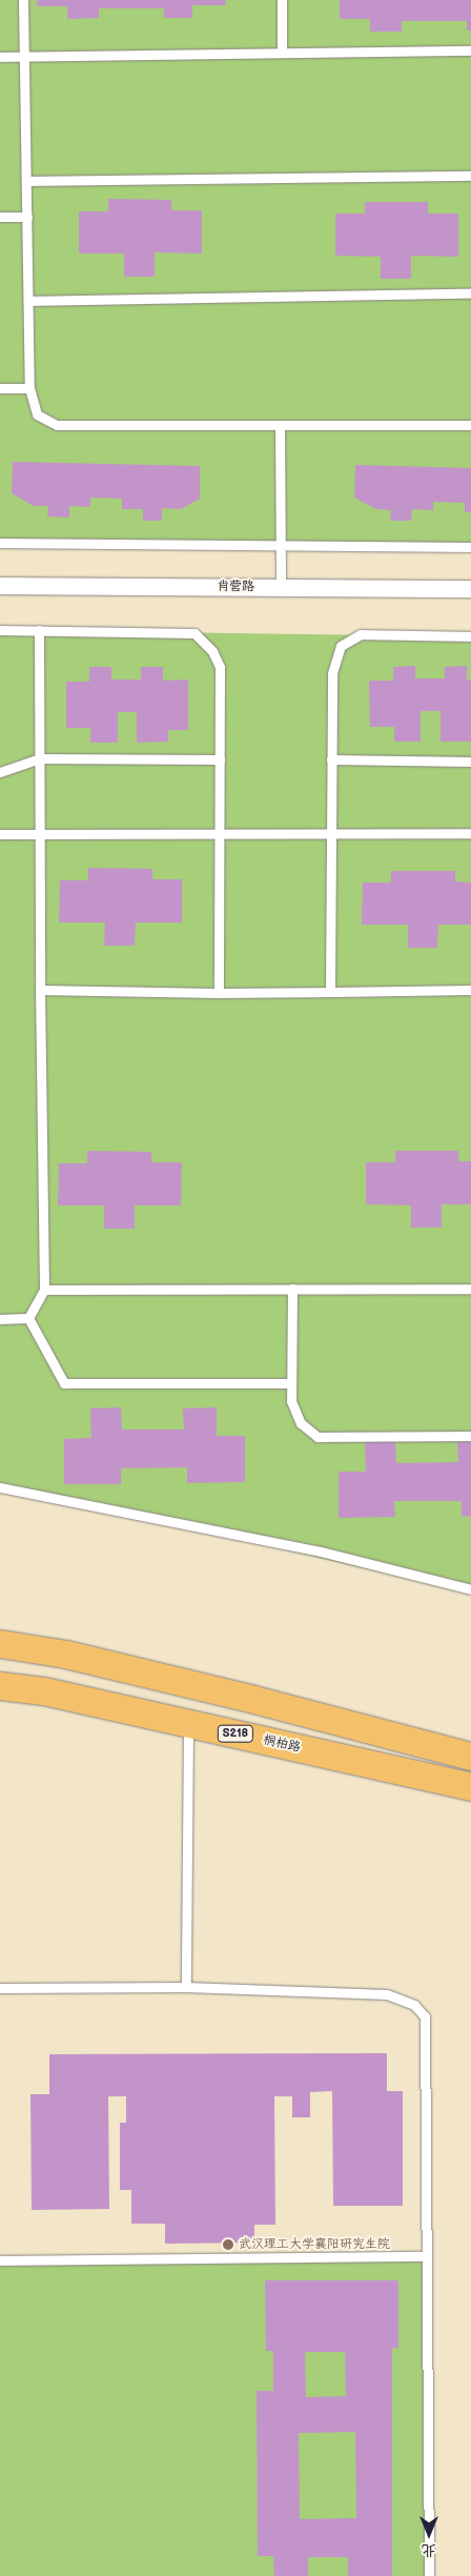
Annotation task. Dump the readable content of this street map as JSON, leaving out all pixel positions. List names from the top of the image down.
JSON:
{
  "streets": {
    "main road": ["S218", "桐柏路"],
    "street": ["肖营路"]
  },
  "places": ["武汉理工大学襄阳研究生院"],
  "north": "bottom"
}
